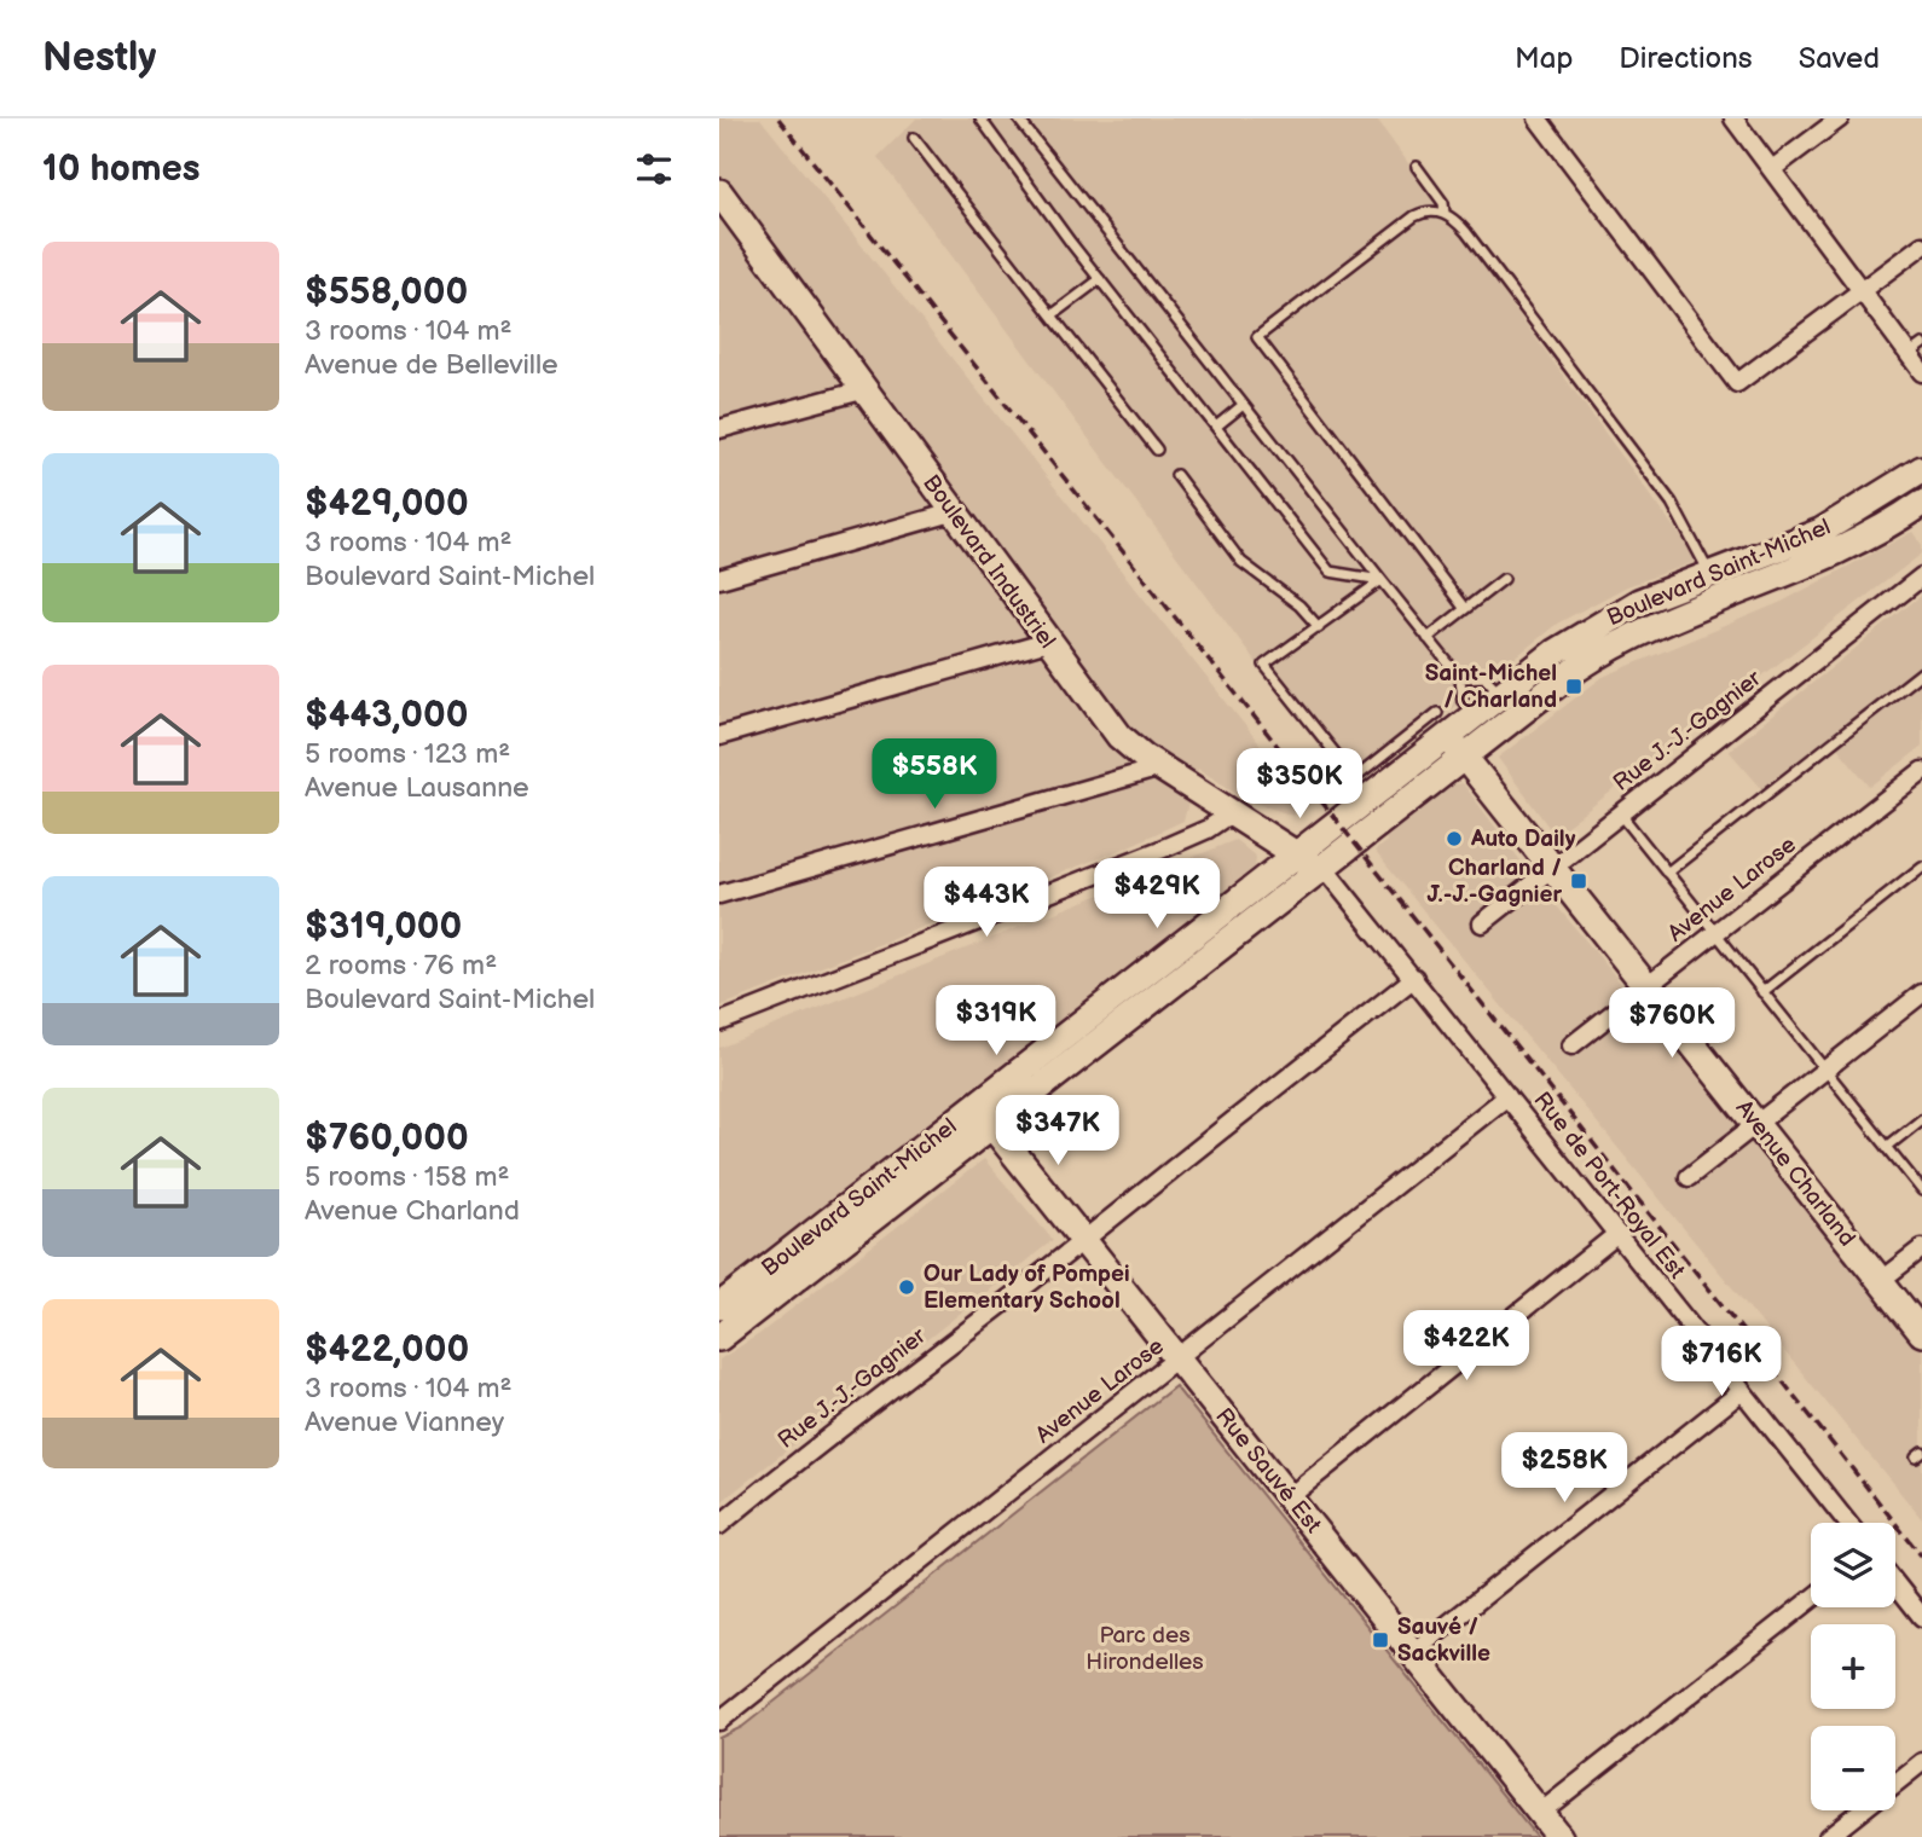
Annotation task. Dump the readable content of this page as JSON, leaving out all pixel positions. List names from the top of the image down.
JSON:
{
  "streets": {
    "main road": [
      "Boulevard Industriel",
      "Boulevard Saint-Michel",
      "Avenue Charland",
      "Rue Sauvé Est"
    ],
    "street": ["Rue J.-J.-Gagnier", "Avenue Larose", "Rue de Port-Royal Est"]
  },
  "crossings": [
    ["Boulevard Industriel", "Boulevard Saint-Michel"],
    ["Boulevard Industriel", "Rue de Port-Royal Est"],
    ["Boulevard Saint-Michel", "Avenue Charland"],
    ["Boulevard Saint-Michel", "Rue de Port-Royal Est"],
    ["Boulevard Saint-Michel", "Rue Sauvé Est"],
    ["Rue J.-J.-Gagnier", "Avenue Charland"],
    ["Rue J.-J.-Gagnier", "Rue de Port-Royal Est"],
    ["Rue J.-J.-Gagnier", "Rue Sauvé Est"],
    ["Avenue Larose", "Avenue Charland"],
    ["Avenue Larose", "Rue de Port-Royal Est"],
    ["Avenue Larose", "Rue Sauvé Est"]
  ],
  "parks": ["Parc des Hirondelles"],
  "places": {
    "transit": ["Saint-Michel / Charland", "Charland / J.-J.-Gagnier", "Sauvé / Sackville"],
    "other": ["Auto Daily", "Our Lady of Pompei Elementary School"]
  },
  "page": {
    "header": "Nestly",
    "nav": ["Map", "Directions", "Saved"],
    "heading": "10 homes",
    "list": [
      {
        "name": "$558,000",
        "note": "3 rooms · 104 m² · Avenue de Belleville"
      },
      {
        "name": "$429,000",
        "note": "3 rooms · 104 m² · Boulevard Saint-Michel"
      },
      {
        "name": "$443,000",
        "note": "5 rooms · 123 m² · Avenue Lausanne"
      },
      {
        "name": "$319,000",
        "note": "2 rooms · 76 m² · Boulevard Saint-Michel"
      },
      {
        "name": "$760,000",
        "note": "5 rooms · 158 m² · Avenue Charland"
      },
      {
        "name": "$422,000",
        "note": "3 rooms · 104 m² · Avenue Vianney"
      }
    ],
    "price": [
      "$558K",
      "$350K",
      "$429K",
      "$443K",
      "$319K",
      "$760K",
      "$347K",
      "$422K",
      "$716K",
      "$258K"
    ],
    "map_buttons": ["+", "−"]
  }
}
